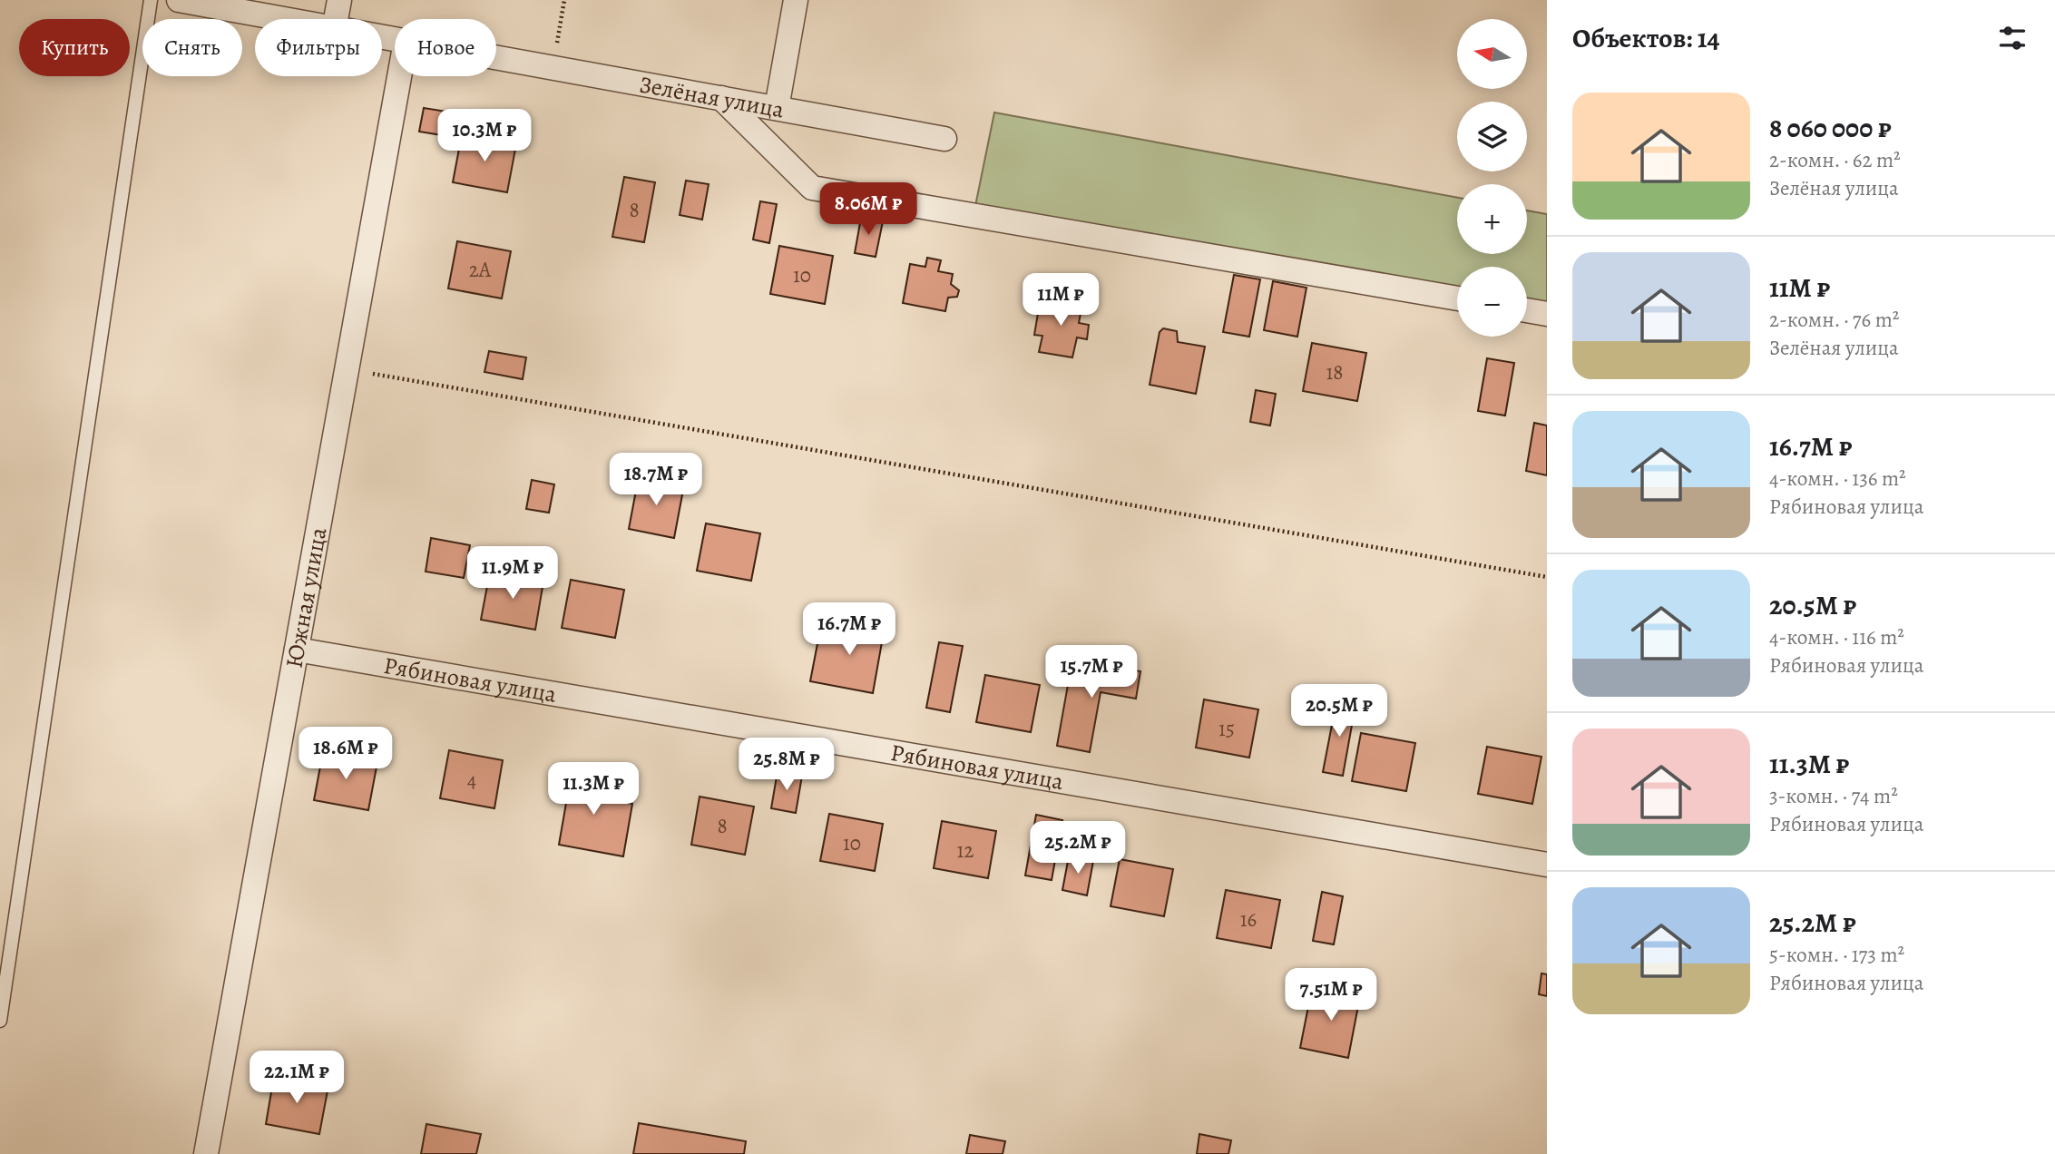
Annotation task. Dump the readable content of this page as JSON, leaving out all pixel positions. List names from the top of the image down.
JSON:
{
  "streets": {
    "street": ["Зелёная улица", "Южная улица", "Рябиновая улица"]
  },
  "crossings": [
    ["Южная улица", "Рябиновая улица"]
  ],
  "house_numbers": [
    "8",
    "2А",
    "10",
    "18",
    "15",
    "4",
    "8",
    "10",
    "12",
    "16"
  ],
  "north": "left",
  "page": {
    "heading": "Объектов: 14",
    "map_buttons": ["+", "−"],
    "chip": [
      "Купить",
      "Снять",
      "Фильтры",
      "Новое"
    ],
    "list": [
      {
        "name": "8 060 000 ₽",
        "note": "2-комн. · 62 m² · Зелёная улица"
      },
      {
        "name": "11M ₽",
        "note": "2-комн. · 76 m² · Зелёная улица"
      },
      {
        "name": "16.7M ₽",
        "note": "4-комн. · 136 m² · Рябиновая улица"
      },
      {
        "name": "20.5M ₽",
        "note": "4-комн. · 116 m² · Рябиновая улица"
      },
      {
        "name": "11.3M ₽",
        "note": "3-комн. · 74 m² · Рябиновая улица"
      },
      {
        "name": "25.2M ₽",
        "note": "5-комн. · 173 m² · Рябиновая улица"
      }
    ],
    "price": [
      "10.3M ₽",
      "8.06M ₽",
      "11M ₽",
      "18.7M ₽",
      "11.9M ₽",
      "16.7M ₽",
      "15.7M ₽",
      "20.5M ₽",
      "18.6M ₽",
      "25.8M ₽",
      "11.3M ₽",
      "25.2M ₽",
      "7.51M ₽",
      "22.1M ₽"
    ]
  }
}
